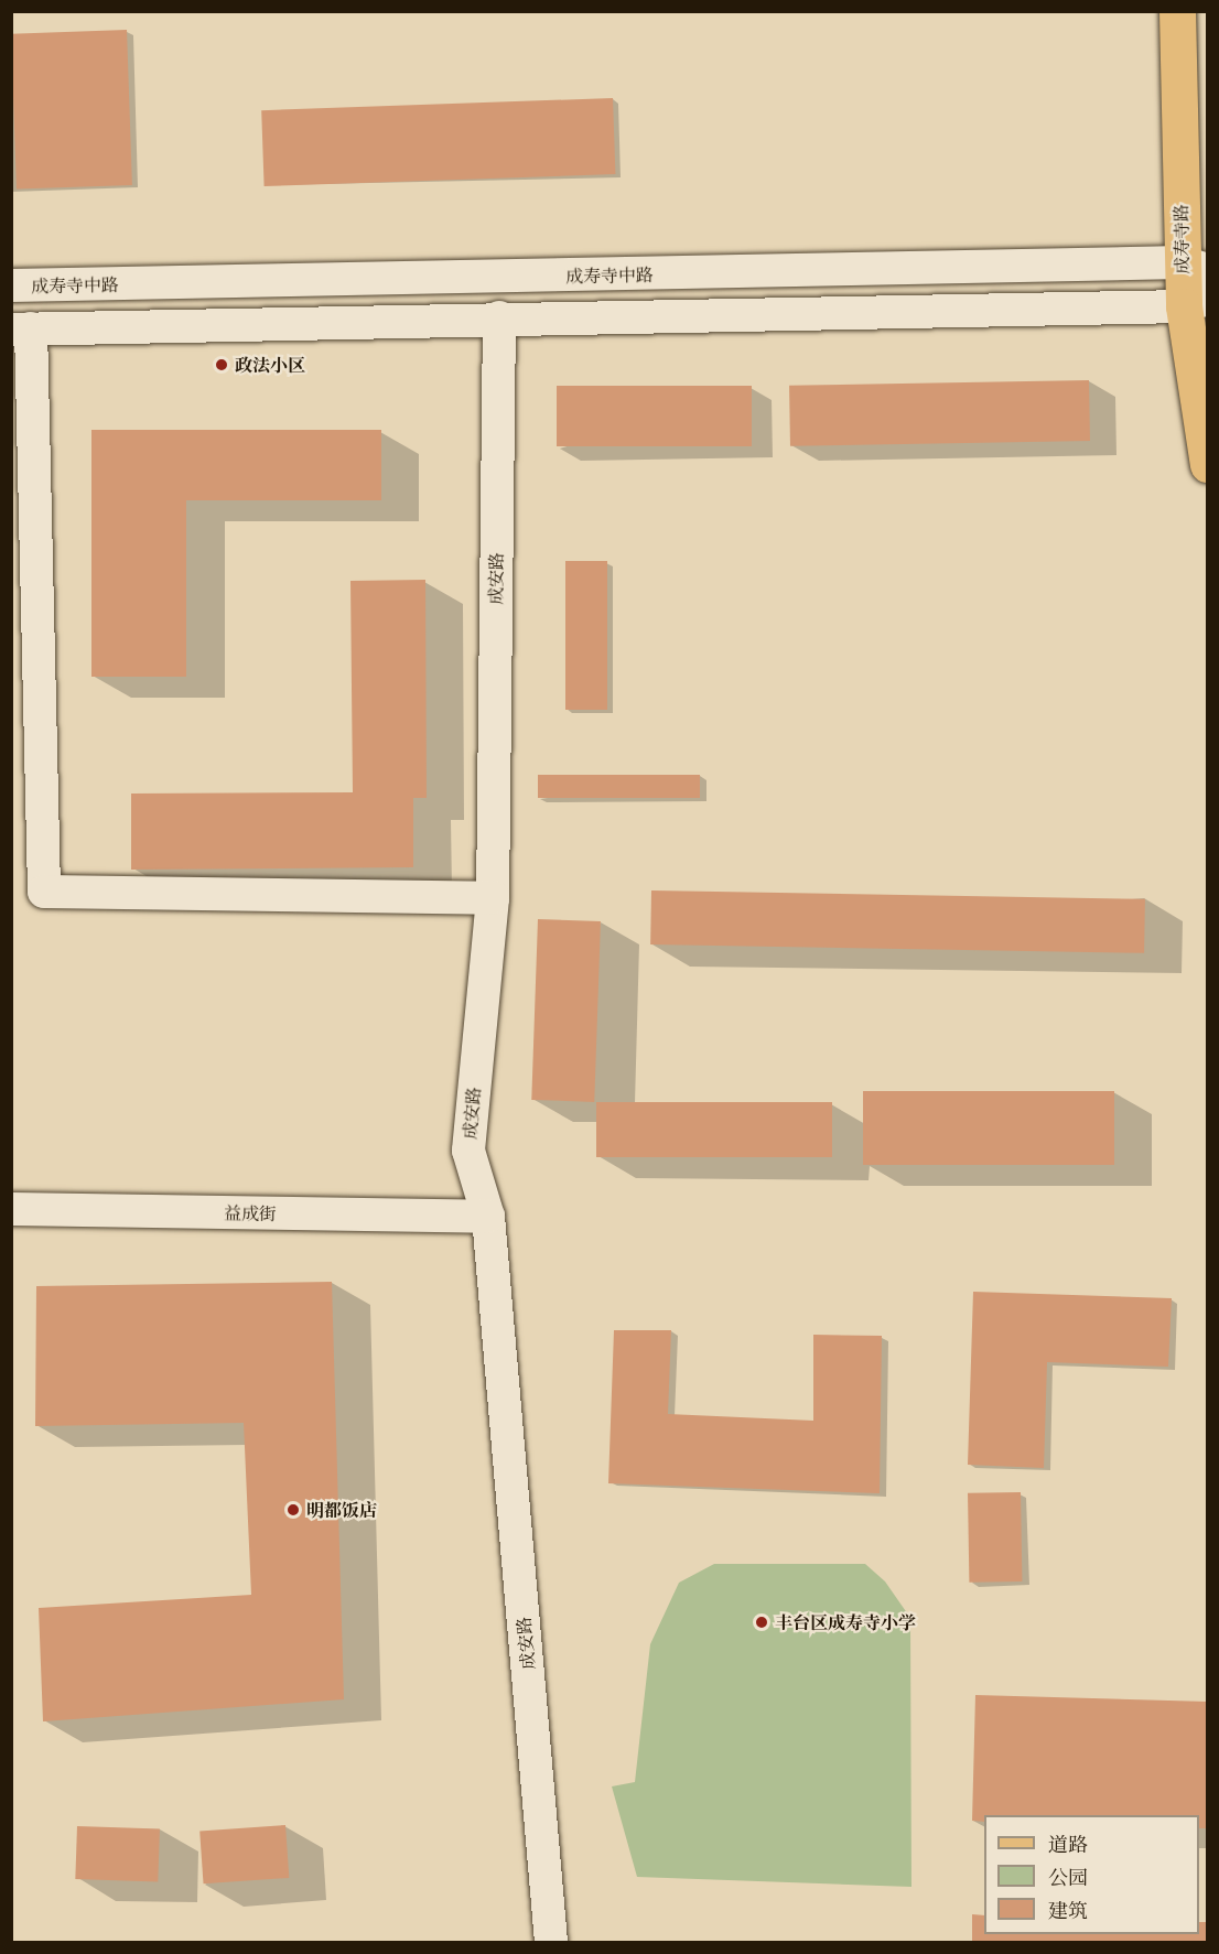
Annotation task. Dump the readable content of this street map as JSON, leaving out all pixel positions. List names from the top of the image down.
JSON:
{
  "streets": {
    "main road": ["成寿寺路"],
    "street": ["成寿寺中路", "成安路", "益成街"]
  },
  "crossings": [
    ["成寿寺路", "成寿寺中路"],
    ["成安路", "益成街"]
  ],
  "places": ["政法小区", "明都饭店", "丰台区成寿寺小学"],
  "legend": ["道路", "公园", "建筑"]
}
